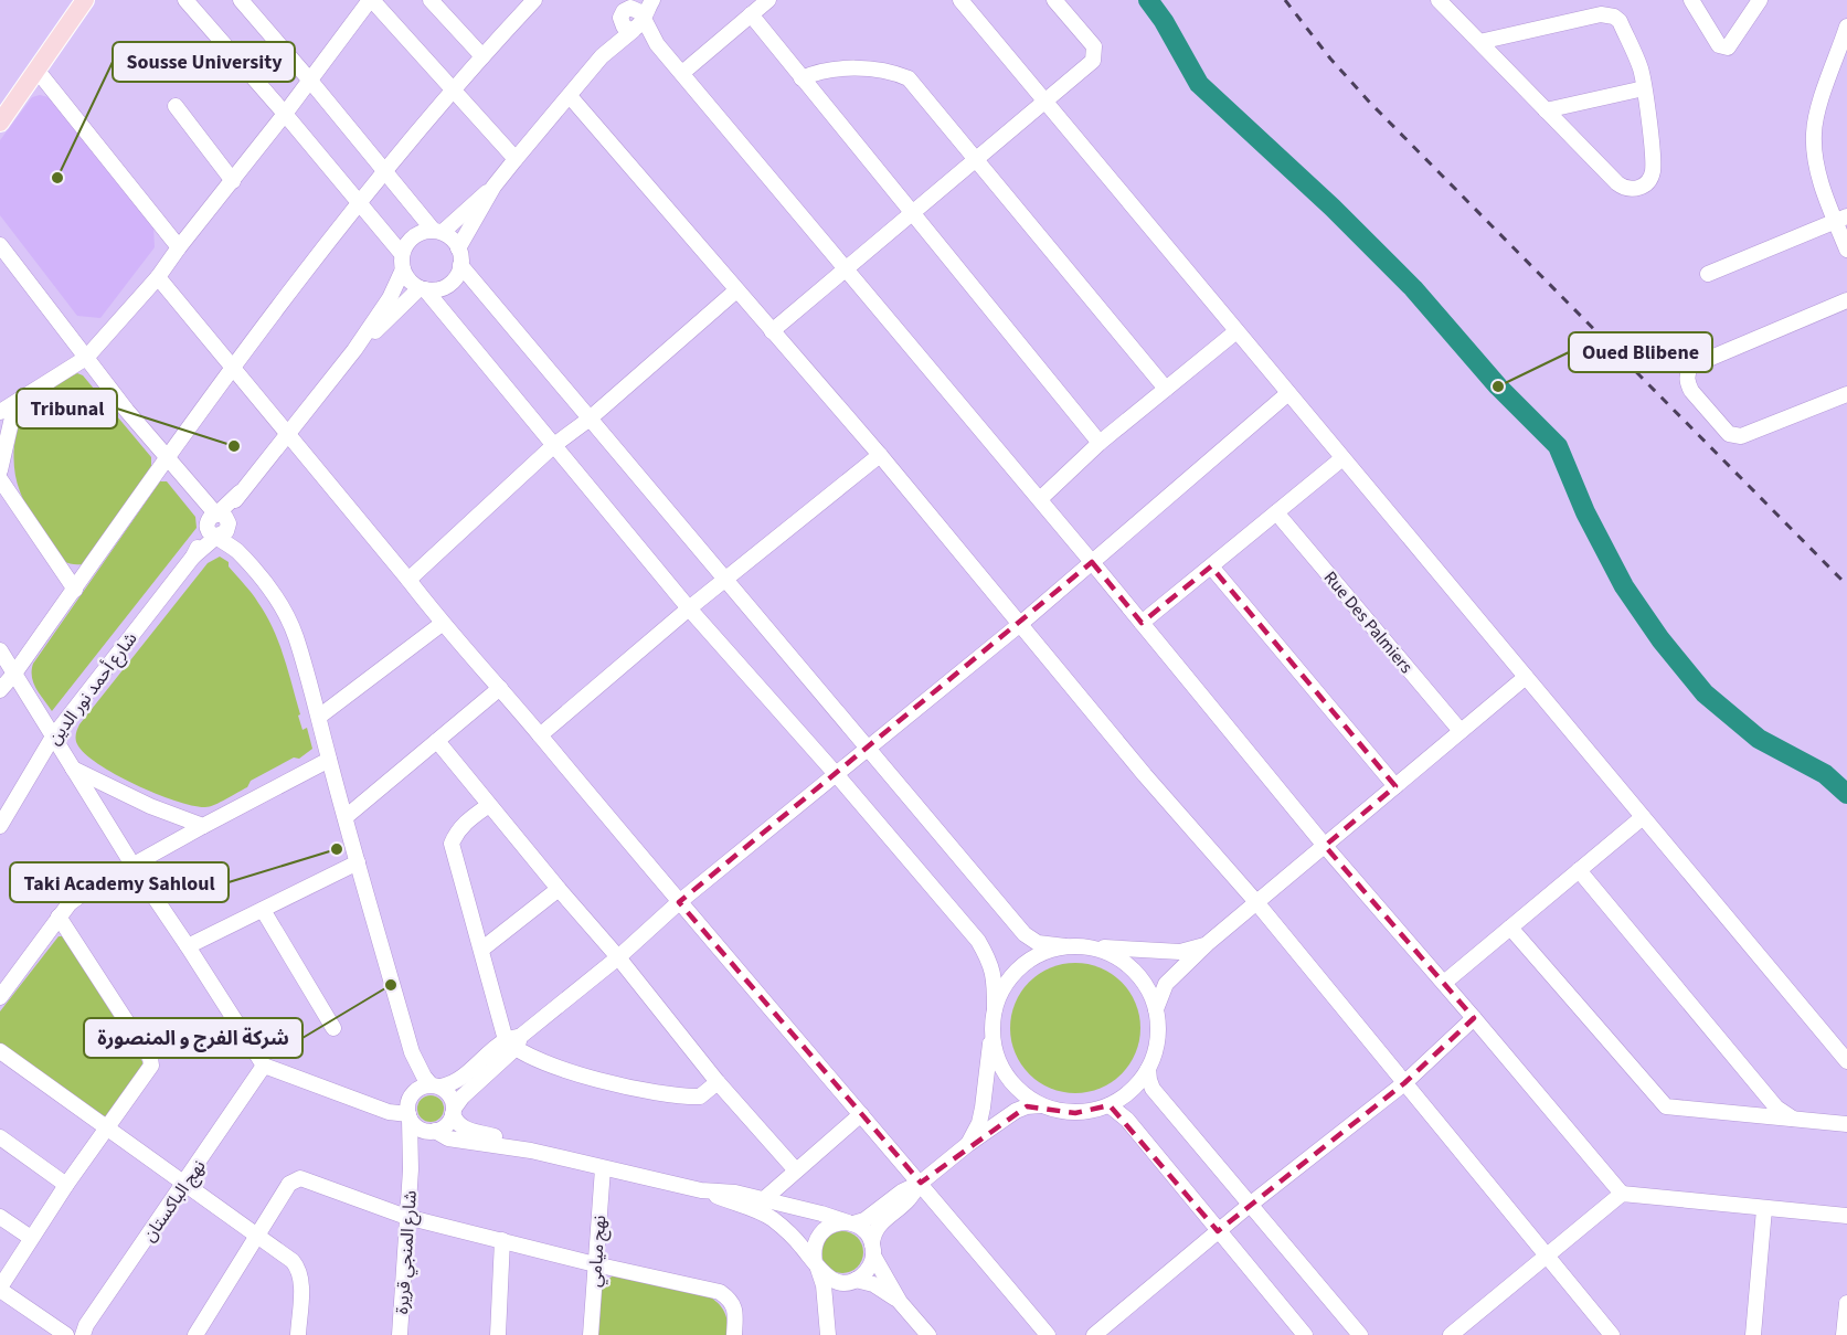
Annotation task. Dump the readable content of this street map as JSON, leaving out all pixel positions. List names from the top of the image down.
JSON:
{
  "streets": {
    "street": [
      "Rue Des Palmiers",
      "شارع أحمد نور الدين",
      "نهج الباكستان",
      "نهج ميامي",
      "شارع المنجي قريرة"
    ]
  },
  "places": [
    "Sousse University",
    "Oued Blibene",
    "Tribunal",
    "Taki Academy Sahloul",
    "شركة الفرج و المنصورة"
  ]
}
